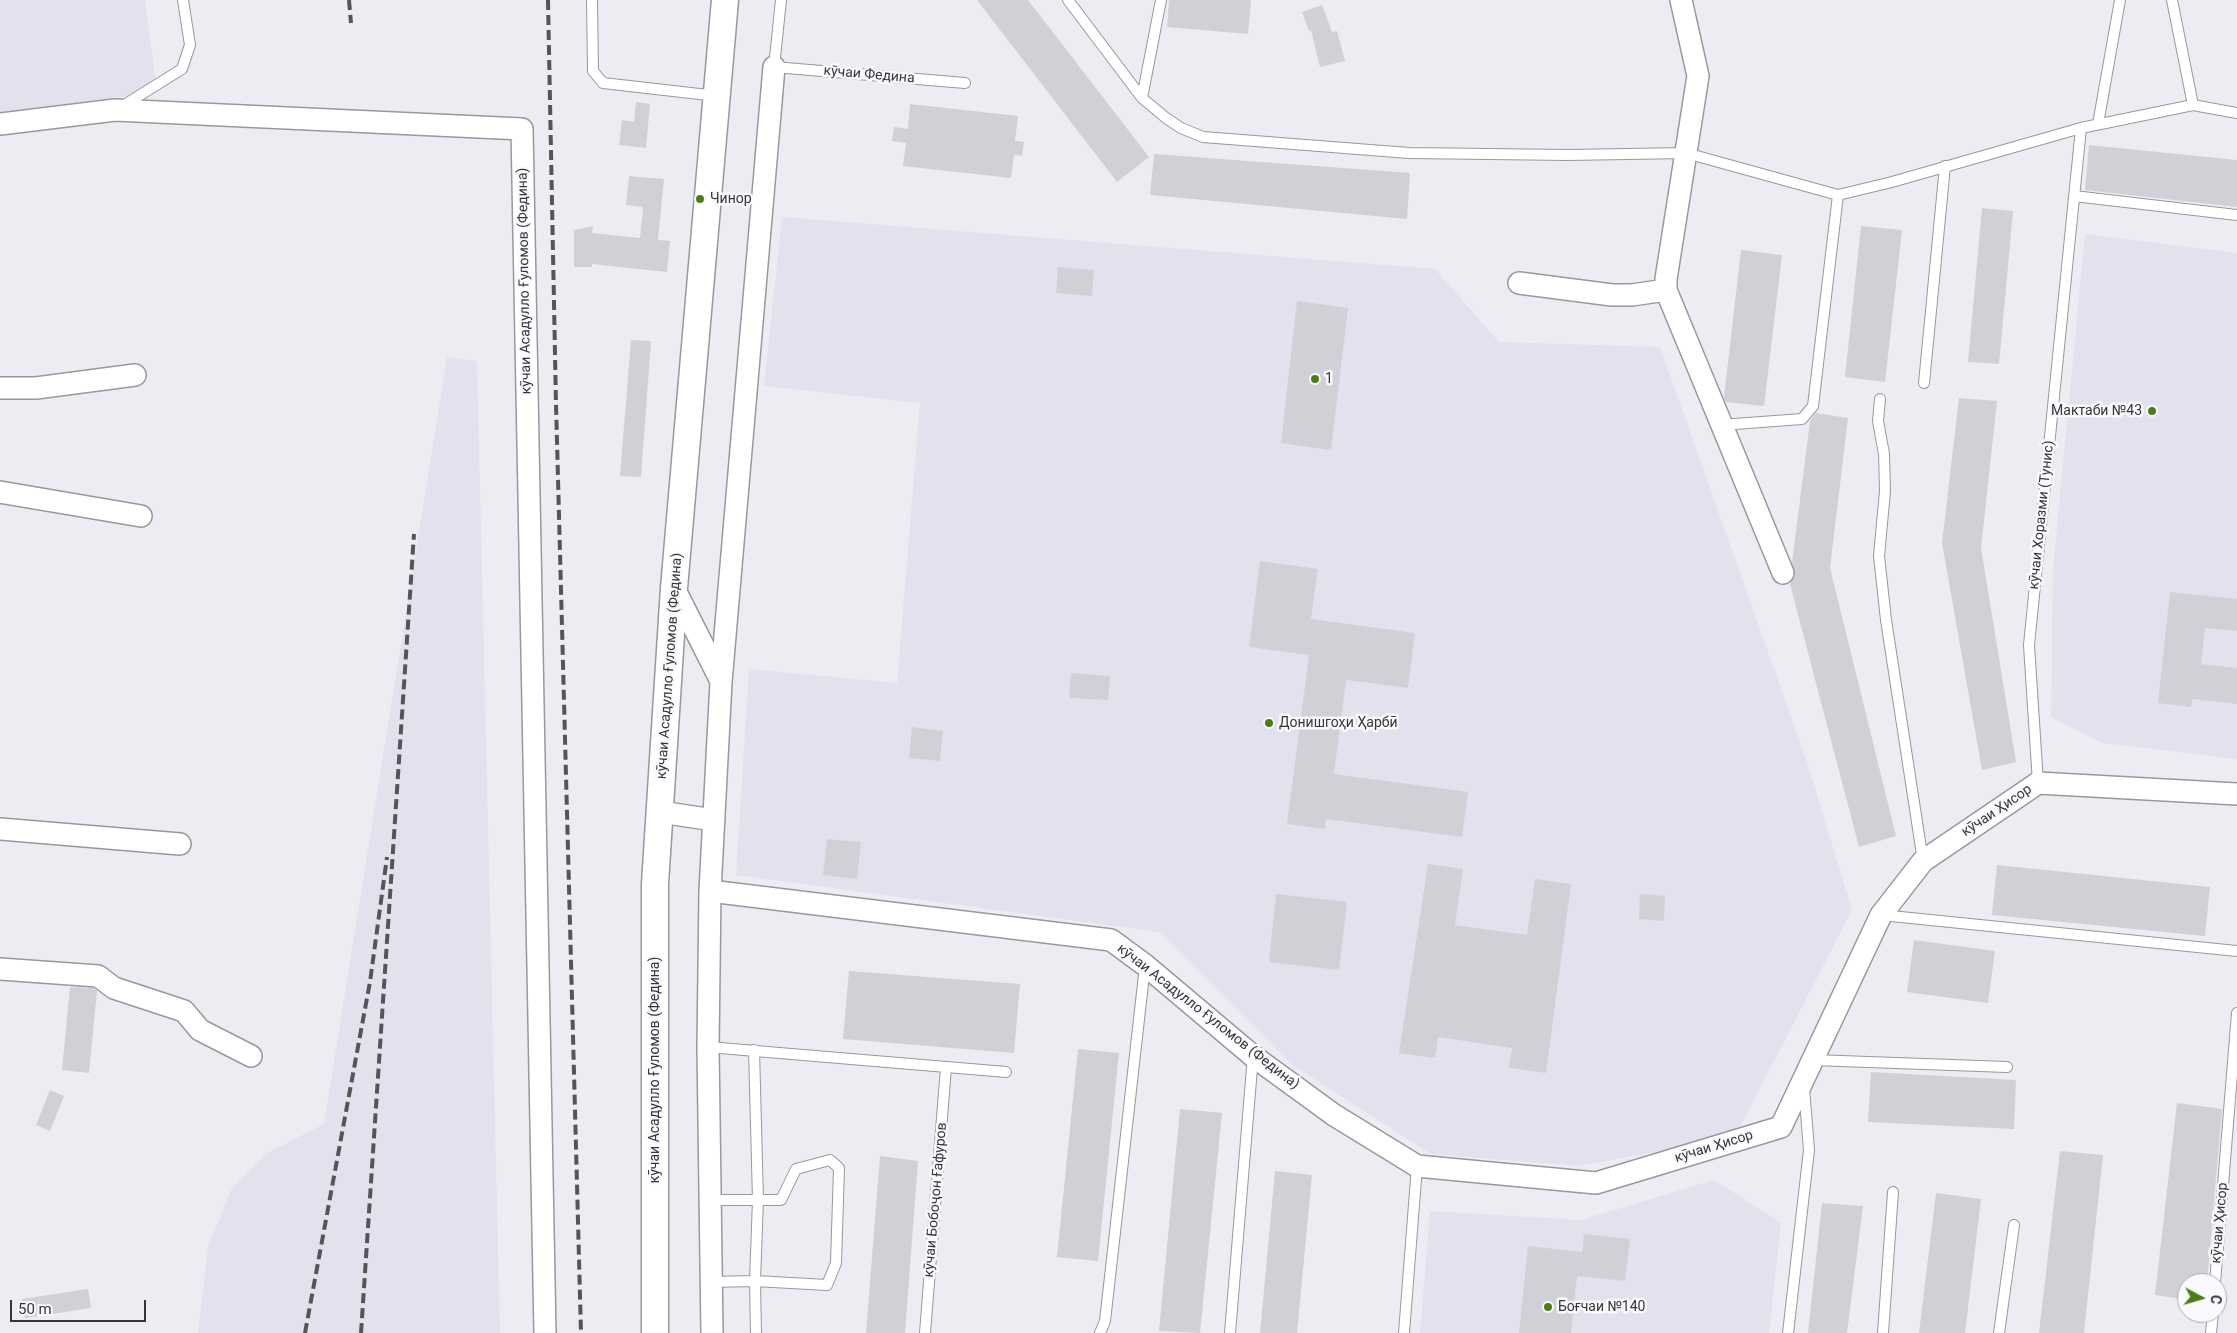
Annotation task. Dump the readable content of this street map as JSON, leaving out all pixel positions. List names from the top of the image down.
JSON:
{
  "streets": {
    "street": ["кӯчаи Асадулло Ғуломов (Федина)", "кӯчаи Ҳисор"],
    "lane": ["кӯчаи Федина", "кӯчаи Хоразми (Тунис)", "кӯчаи Бобоҷон Ғафуров"]
  },
  "crossings": [
    ["кӯчаи Асадулло Ғуломов (Федина)", "кӯчаи Ҳисор"],
    ["кӯчаи Хоразми (Тунис)", "кӯчаи Ҳисор"]
  ],
  "places": [
    "Чинор",
    "1",
    "Мактаби №43",
    "Донишгоҳи Ҳарбӣ",
    "Боғчаи №140"
  ],
  "scale_bar": "50 m",
  "north": "right"
}
